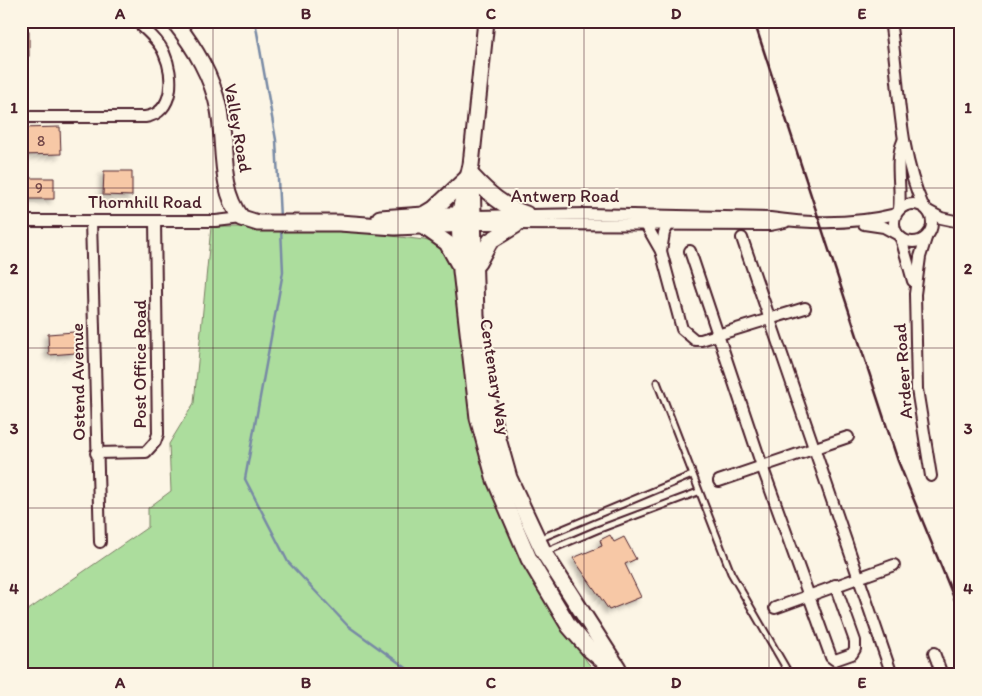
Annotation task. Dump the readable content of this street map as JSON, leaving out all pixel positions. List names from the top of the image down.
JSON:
{
  "streets": {
    "main road": [
      "Valley Road",
      "Antwerp Road",
      "Thornhill Road",
      "Centenary Way"
    ],
    "street": ["Post Office Road", "Ardeer Road", "Ostend Avenue"]
  },
  "crossings": [
    ["Valley Road", "Thornhill Road"],
    ["Antwerp Road", "Thornhill Road"],
    ["Antwerp Road", "Ardeer Road"],
    ["Antwerp Road", "Centenary Way"],
    ["Thornhill Road", "Post Office Road"],
    ["Thornhill Road", "Ostend Avenue"],
    ["Post Office Road", "Ostend Avenue"]
  ],
  "house_numbers": ["8", "9"],
  "grid": {
    "columns": [
      "A",
      "B",
      "C",
      "D",
      "E"
    ],
    "rows": [
      "1",
      "2",
      "3",
      "4"
    ]
  }
}
